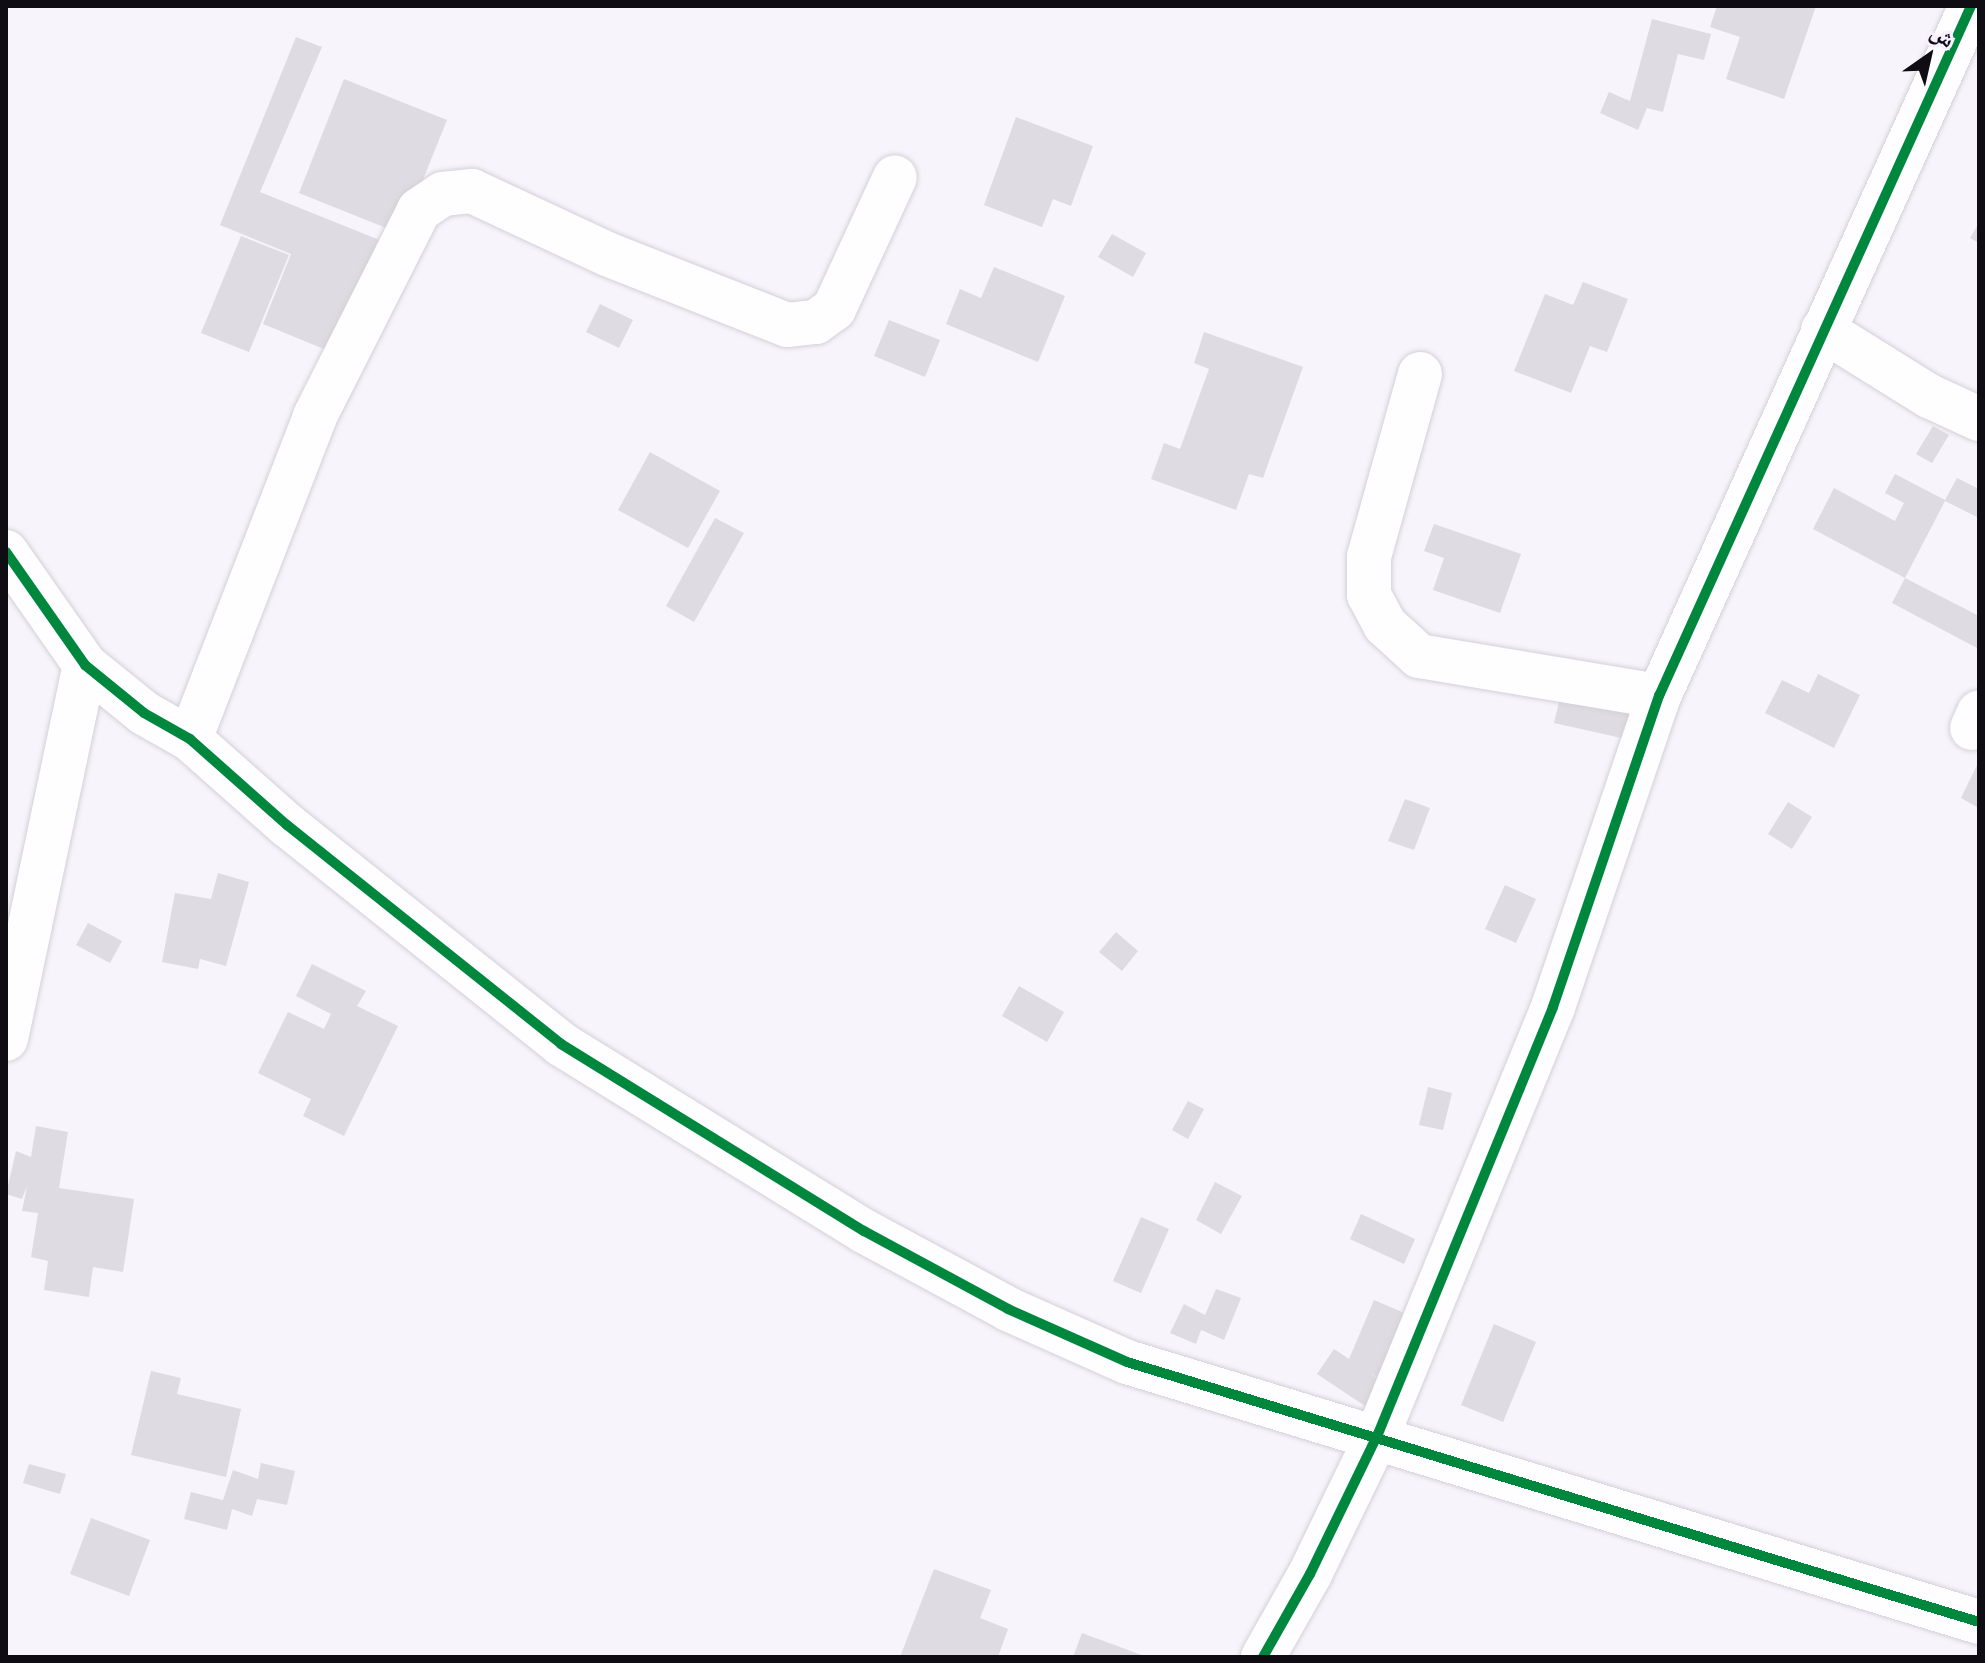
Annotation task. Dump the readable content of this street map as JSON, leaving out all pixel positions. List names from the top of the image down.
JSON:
{
  "north": "top right"
}
